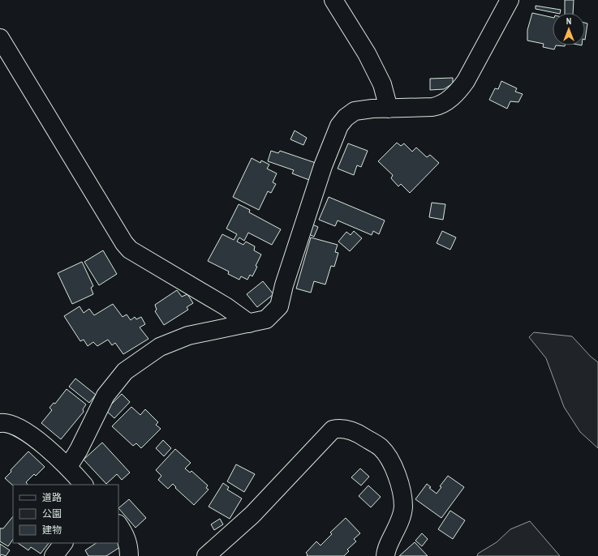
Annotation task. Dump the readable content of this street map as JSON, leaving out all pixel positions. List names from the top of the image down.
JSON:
{
  "legend": ["道路", "公園", "建物"],
  "north": "top"
}
